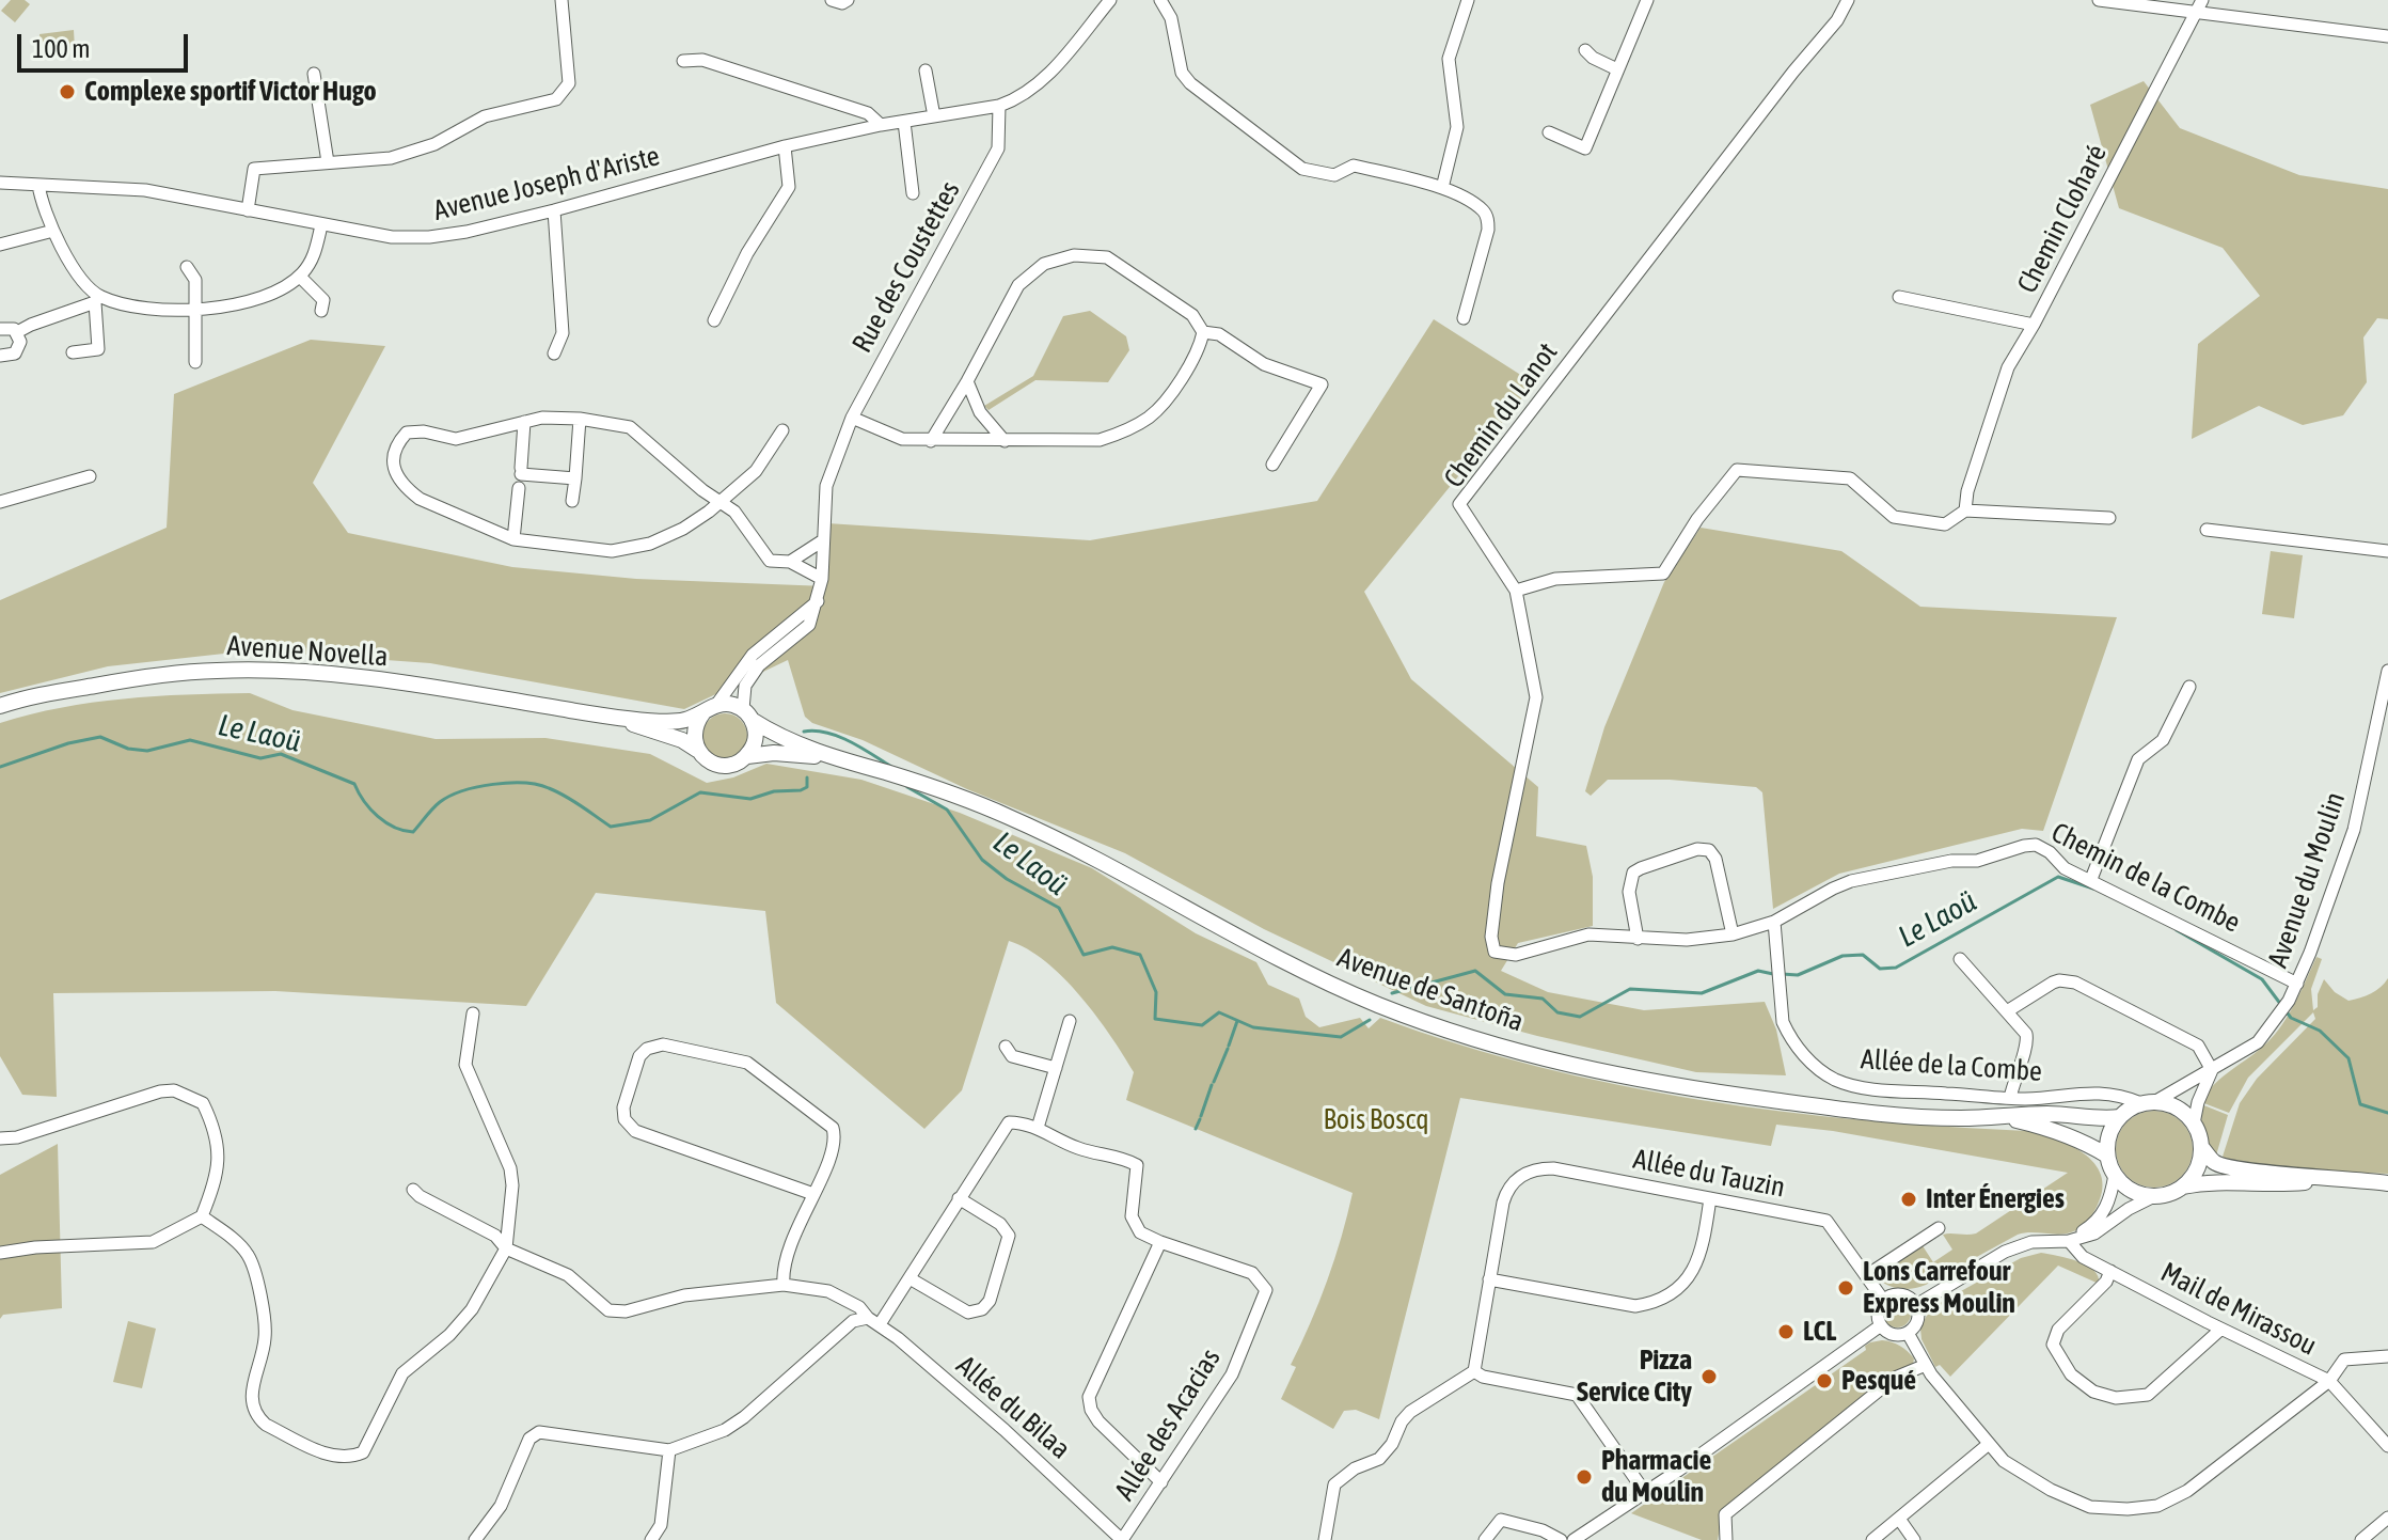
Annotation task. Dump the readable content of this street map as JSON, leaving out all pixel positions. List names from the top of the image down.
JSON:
{
  "streets": {
    "main road": ["Avenue Novella", "Avenue de Santoña"],
    "street": [
      "Avenue Joseph d'Ariste",
      "Chemin Cloharé",
      "Rue des Coustettes",
      "Chemin du Lanot",
      "Chemin de la Combe",
      "Avenue du Moulin",
      "Allée de la Combe",
      "Allée du Tauzin",
      "Mail de Mirassou",
      "Allée du Bilaa",
      "Allée des Acacias"
    ]
  },
  "crossings": [
    ["Avenue Joseph d'Ariste", "Rue des Coustettes"],
    ["Rue des Coustettes", "Avenue Novella"],
    ["Rue des Coustettes", "Avenue de Santoña"],
    ["Chemin du Lanot", "Chemin de la Combe"],
    ["Chemin du Lanot", "Allée de la Combe"],
    ["Avenue Novella", "Avenue de Santoña"],
    ["Chemin de la Combe", "Avenue du Moulin"],
    ["Chemin de la Combe", "Allée de la Combe"],
    ["Avenue du Moulin", "Avenue de Santoña"],
    ["Avenue du Moulin", "Allée de la Combe"],
    ["Avenue de Santoña", "Allée de la Combe"],
    ["Allée du Bilaa", "Allée des Acacias"]
  ],
  "water": ["Le Laoü"],
  "parks": ["Bois Boscq"],
  "places": [
    "Complexe sportif Victor Hugo",
    "Inter Énergies",
    "Lons Carrefour Express Moulin",
    "LCL",
    "Pizza Service City",
    "Pesqué",
    "Pharmacie du Moulin"
  ],
  "scale_bar": "100 m"
}
